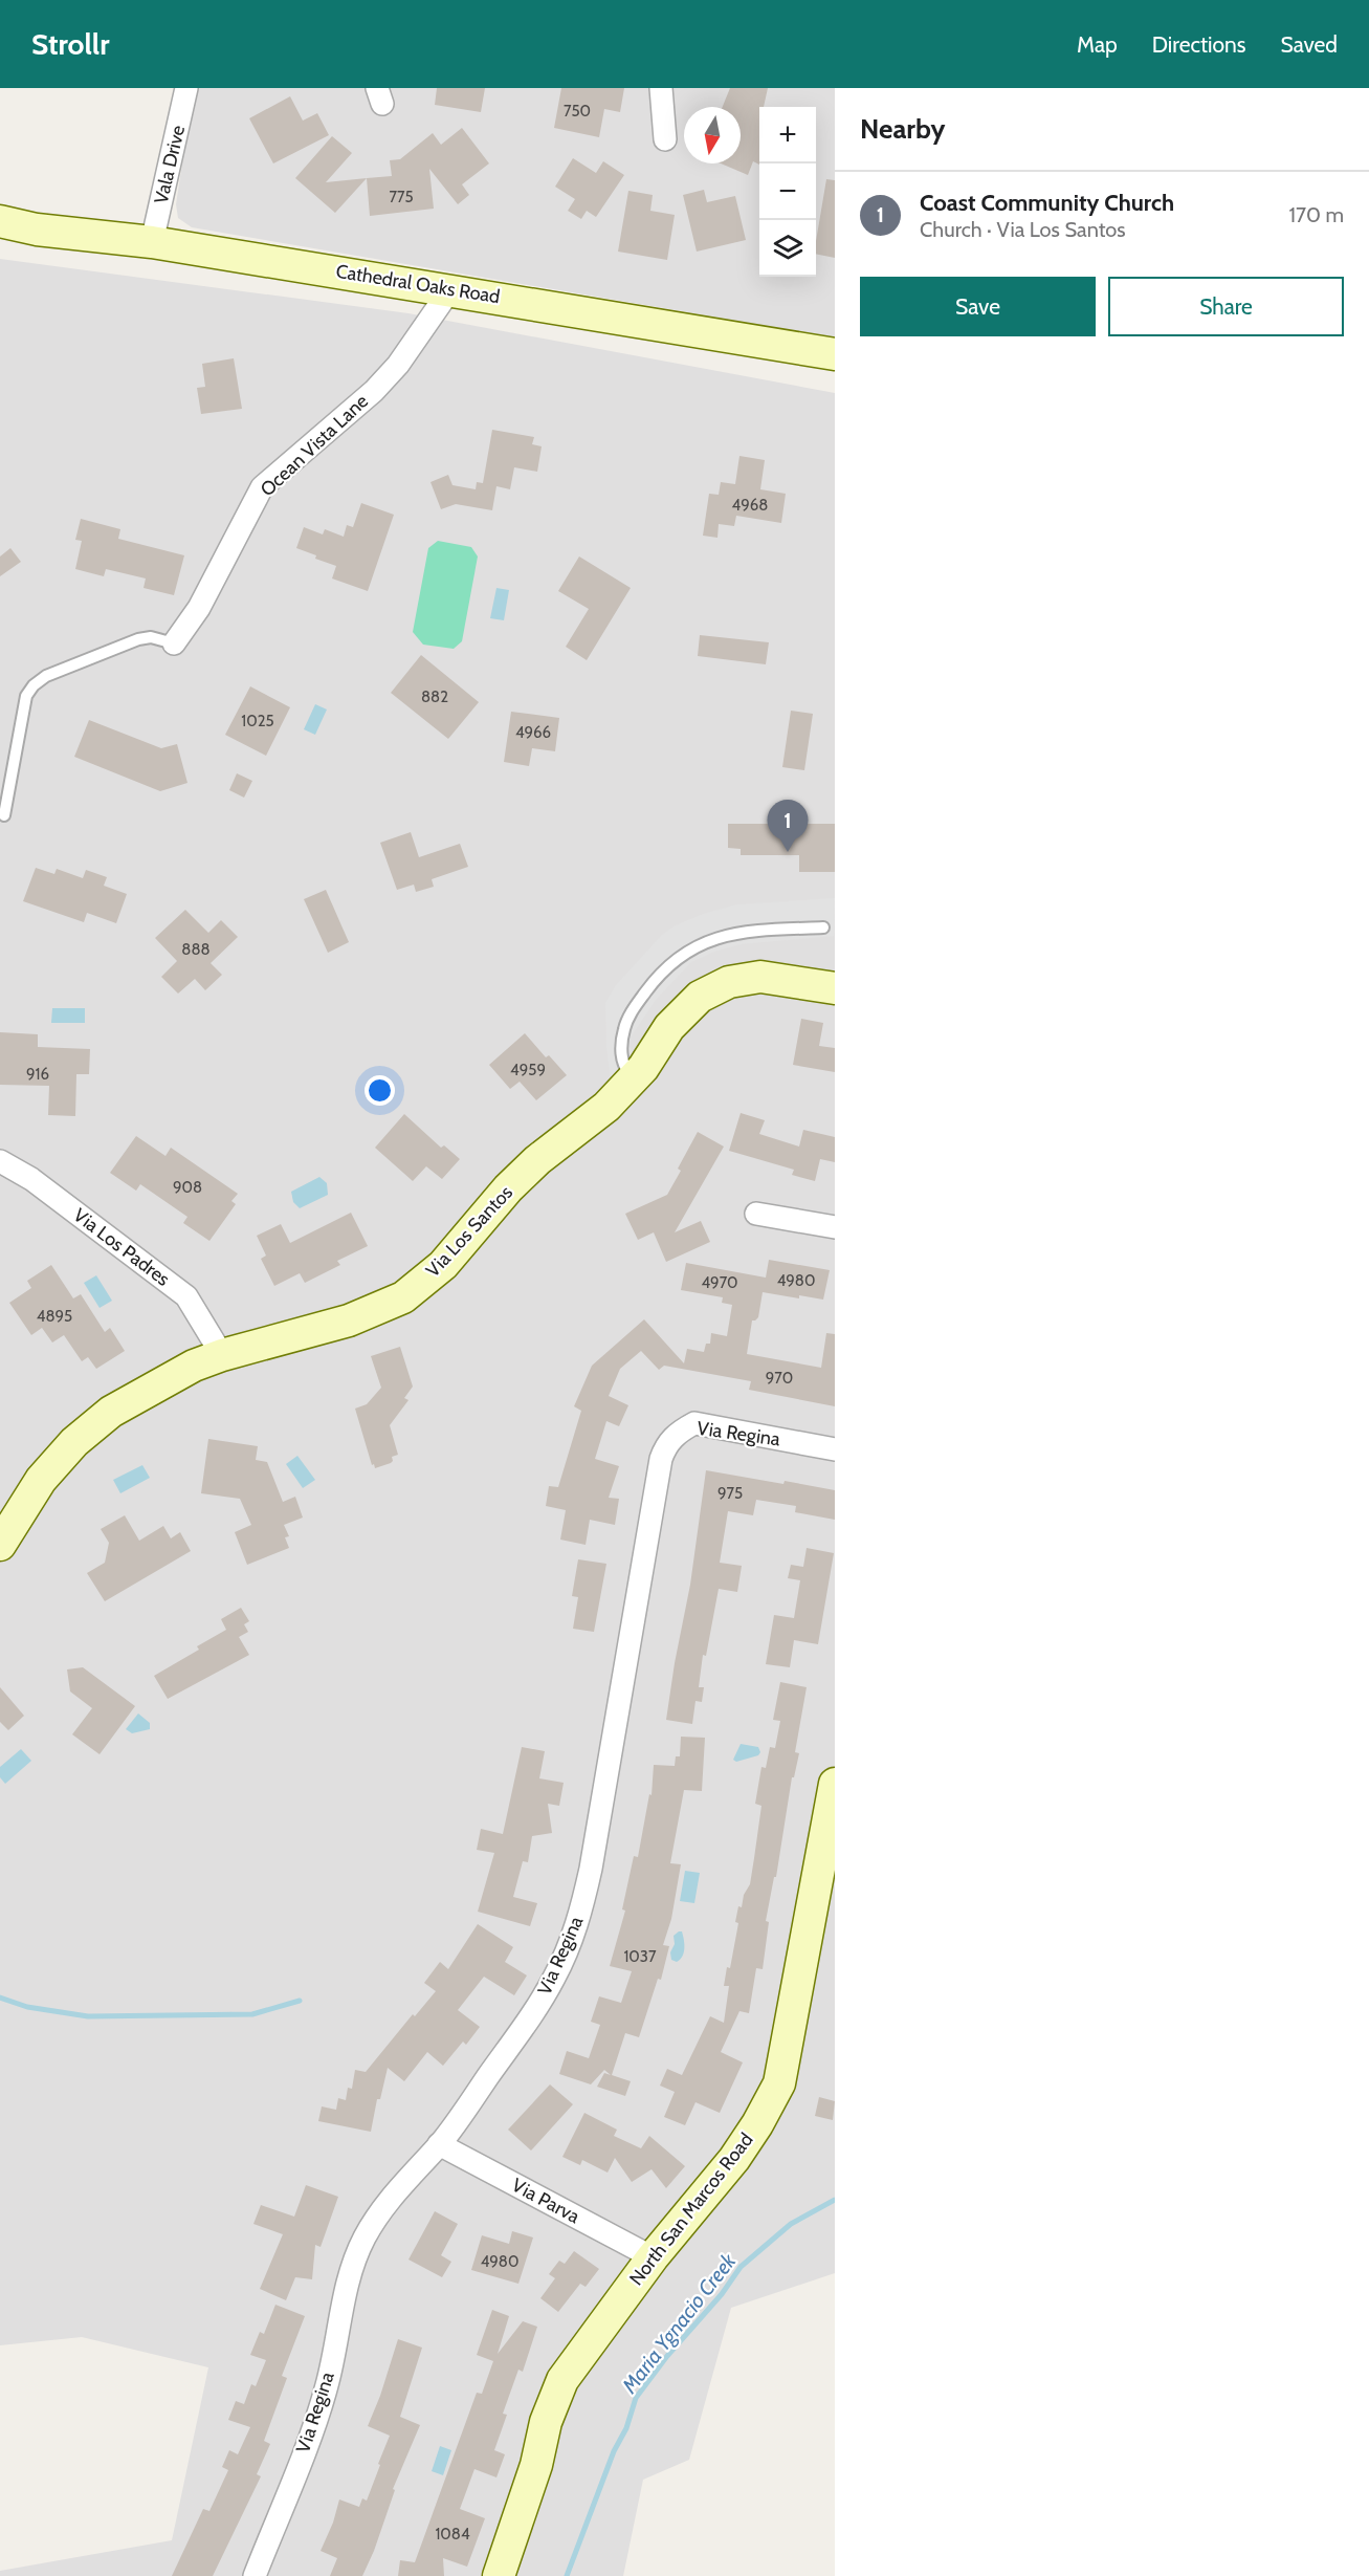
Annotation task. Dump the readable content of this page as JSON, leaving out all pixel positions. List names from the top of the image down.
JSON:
{
  "streets": {
    "street": [
      "Vala Drive",
      "Cathedral Oaks Road",
      "Ocean Vista Lane",
      "Via Los Santos",
      "Via Los Padres",
      "Via Regina",
      "Via Parva",
      "North San Marcos Road"
    ]
  },
  "crossings": [
    ["Vala Drive", "Cathedral Oaks Road"],
    ["Cathedral Oaks Road", "Ocean Vista Lane"],
    ["Via Los Santos", "Via Los Padres"],
    ["Via Regina", "Via Parva"],
    ["Via Parva", "North San Marcos Road"]
  ],
  "water": ["Maria Ygnacio Creek"],
  "house_numbers": [
    "750",
    "775",
    "4968",
    "882",
    "1025",
    "4966",
    "888",
    "4959",
    "916",
    "908",
    "4980",
    "4970",
    "4895",
    "970",
    "975",
    "1037",
    "4980",
    "1084"
  ],
  "north": "bottom",
  "page": {
    "header": "Strollr",
    "nav": ["Map", "Directions", "Saved"],
    "heading": "Nearby",
    "map_buttons": ["+", "−"],
    "list": [
      {
        "mark": "1",
        "name": "Coast Community Church",
        "note": "Church · Via Los Santos",
        "value": "170 m"
      }
    ],
    "buttons": ["Save", "Share"],
    "pins": "1"
  }
}
